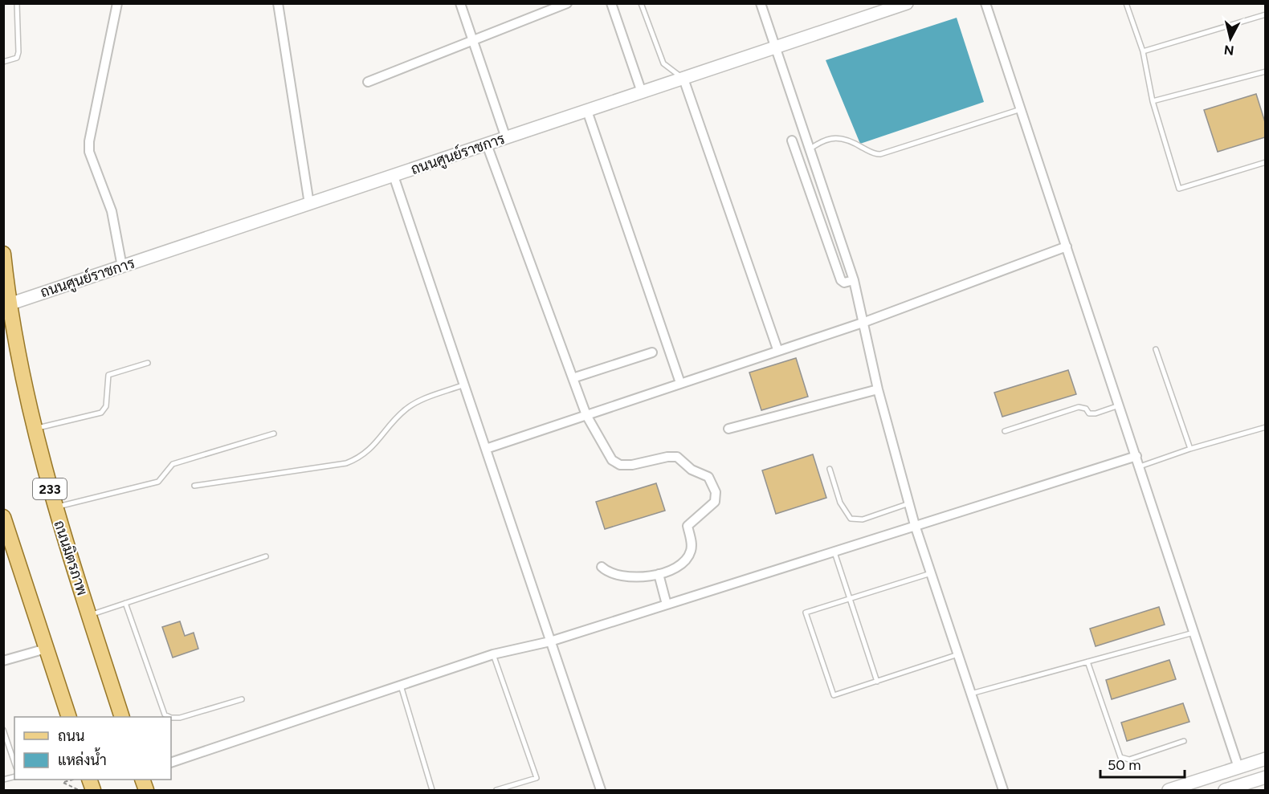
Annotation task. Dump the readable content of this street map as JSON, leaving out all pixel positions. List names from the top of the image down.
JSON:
{
  "streets": {
    "main road": ["233", "ถนนมิตรภาพ"],
    "street": ["ถนนศูนย์ราชการ"]
  },
  "crossings": [
    ["ถนนศูนย์ราชการ", "ถนนมิตรภาพ"]
  ],
  "legend": ["ถนน", "แหล่งน้ำ"],
  "scale_bar": "50 m",
  "north": "bottom"
}
